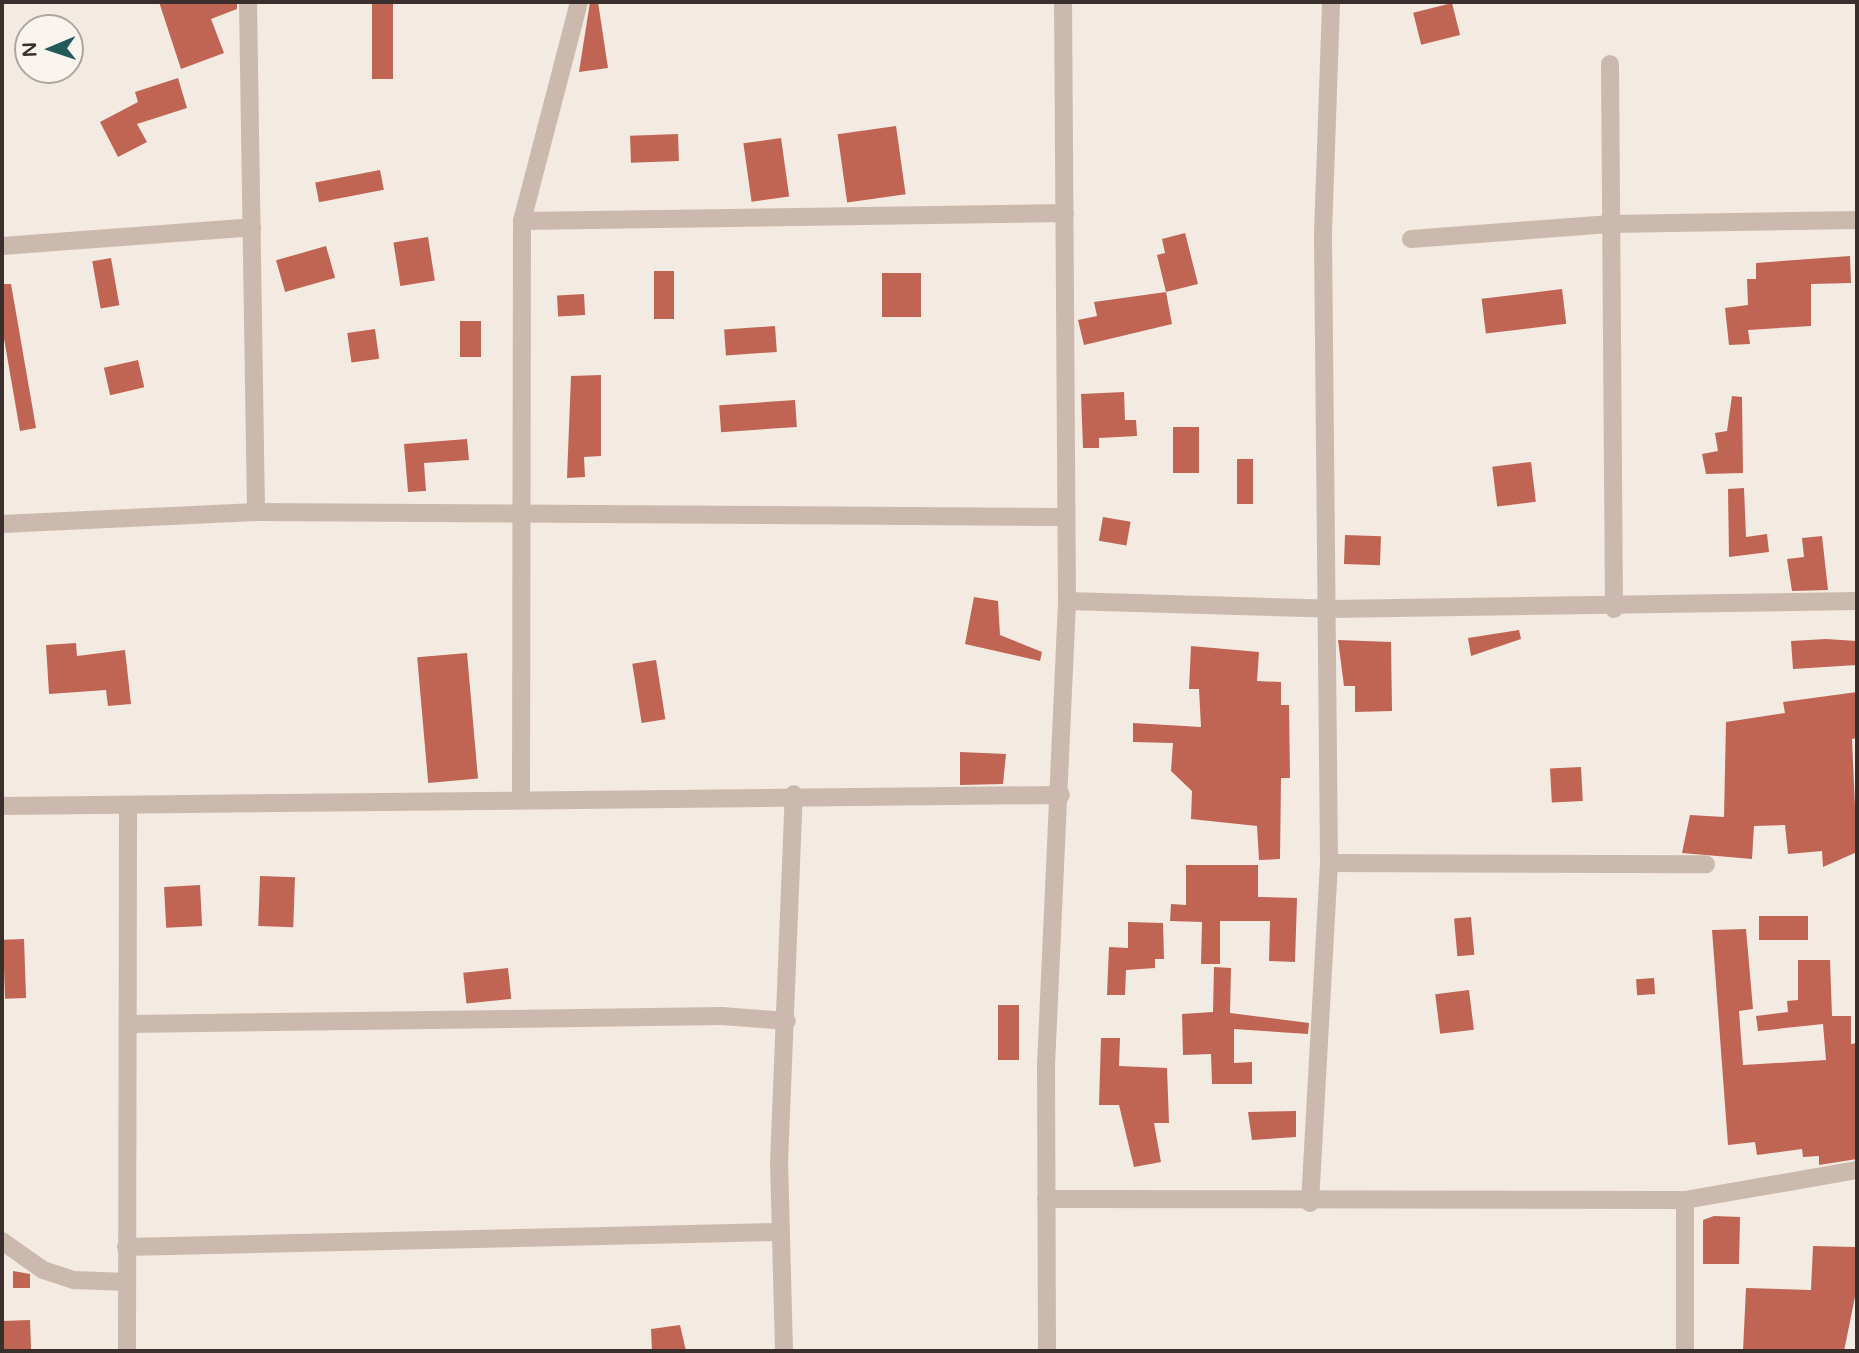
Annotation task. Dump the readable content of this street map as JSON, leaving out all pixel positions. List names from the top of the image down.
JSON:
{
  "north": "left"
}
